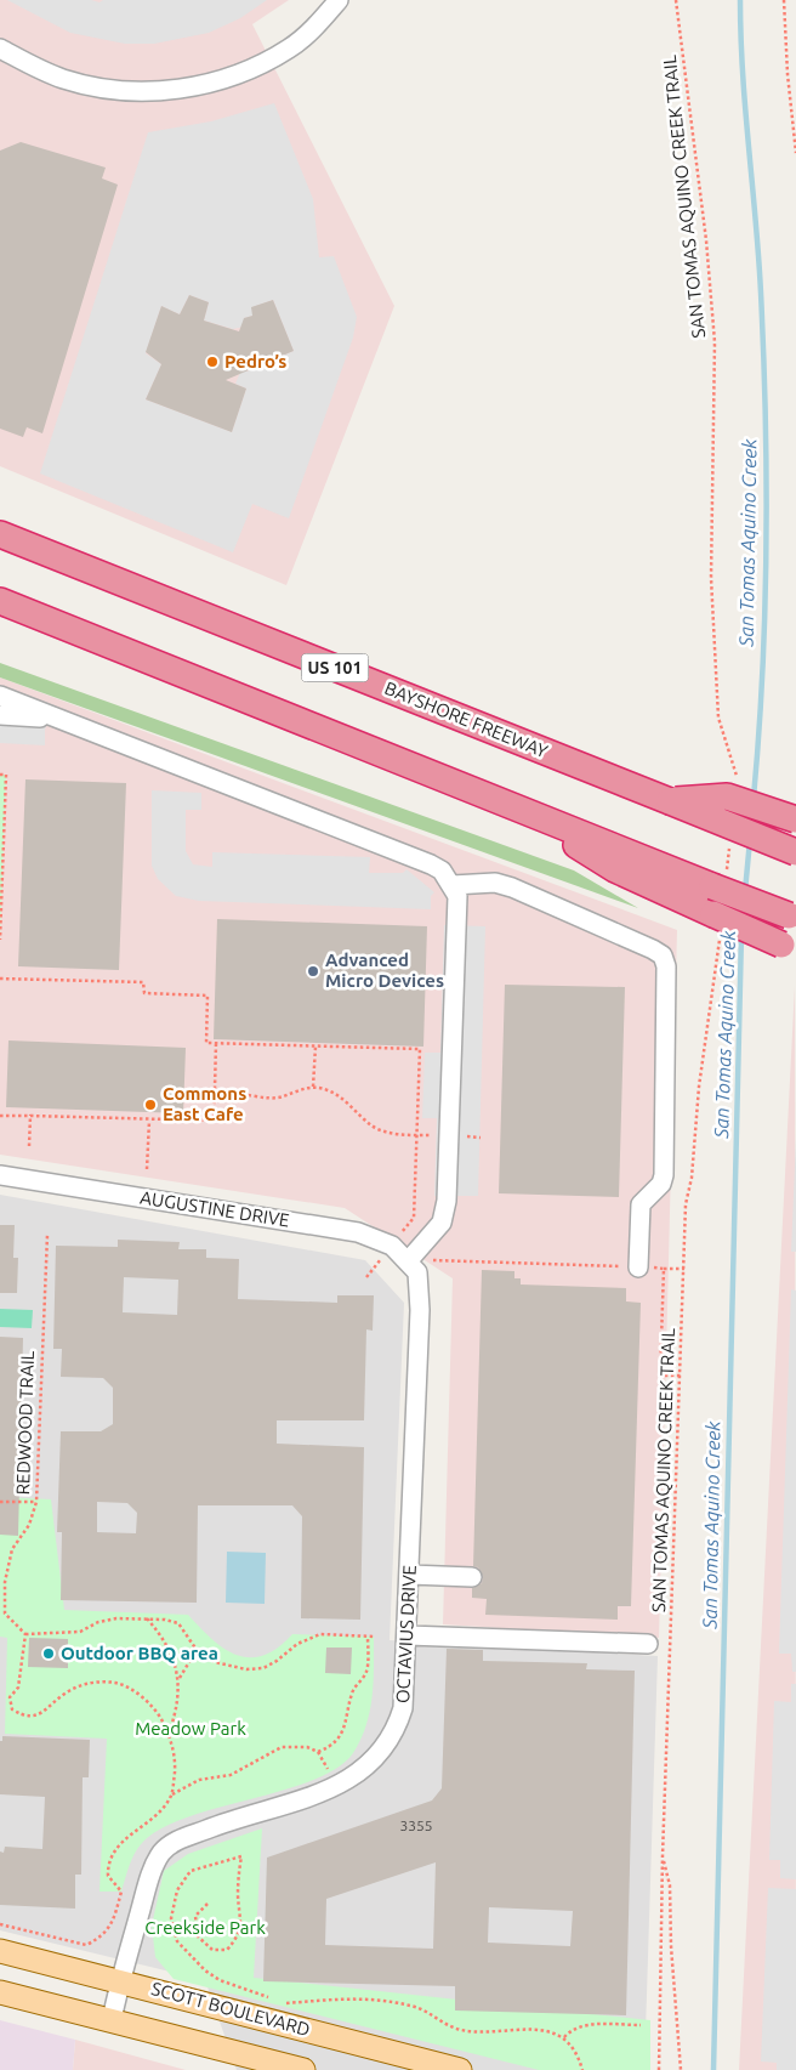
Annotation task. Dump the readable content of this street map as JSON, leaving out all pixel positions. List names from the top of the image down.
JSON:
{
  "streets": {
    "highway": ["US 101", "BAYSHORE FREEWAY"],
    "main road": ["SCOTT BOULEVARD"],
    "street": ["AUGUSTINE DRIVE", "OCTAVIUS DRIVE"],
    "path": ["SAN TOMAS AQUINO CREEK TRAIL", "REDWOOD TRAIL"]
  },
  "crossings": [
    ["AUGUSTINE DRIVE", "OCTAVIUS DRIVE"],
    ["OCTAVIUS DRIVE", "SCOTT BOULEVARD"]
  ],
  "water": ["San Tomas Aquino Creek"],
  "parks": ["Meadow Park", "Creekside Park"],
  "places": [
    "Pedro’s",
    "Advanced Micro Devices",
    "Commons East Cafe",
    "Outdoor BBQ area"
  ],
  "house_numbers": ["3355"]
}
